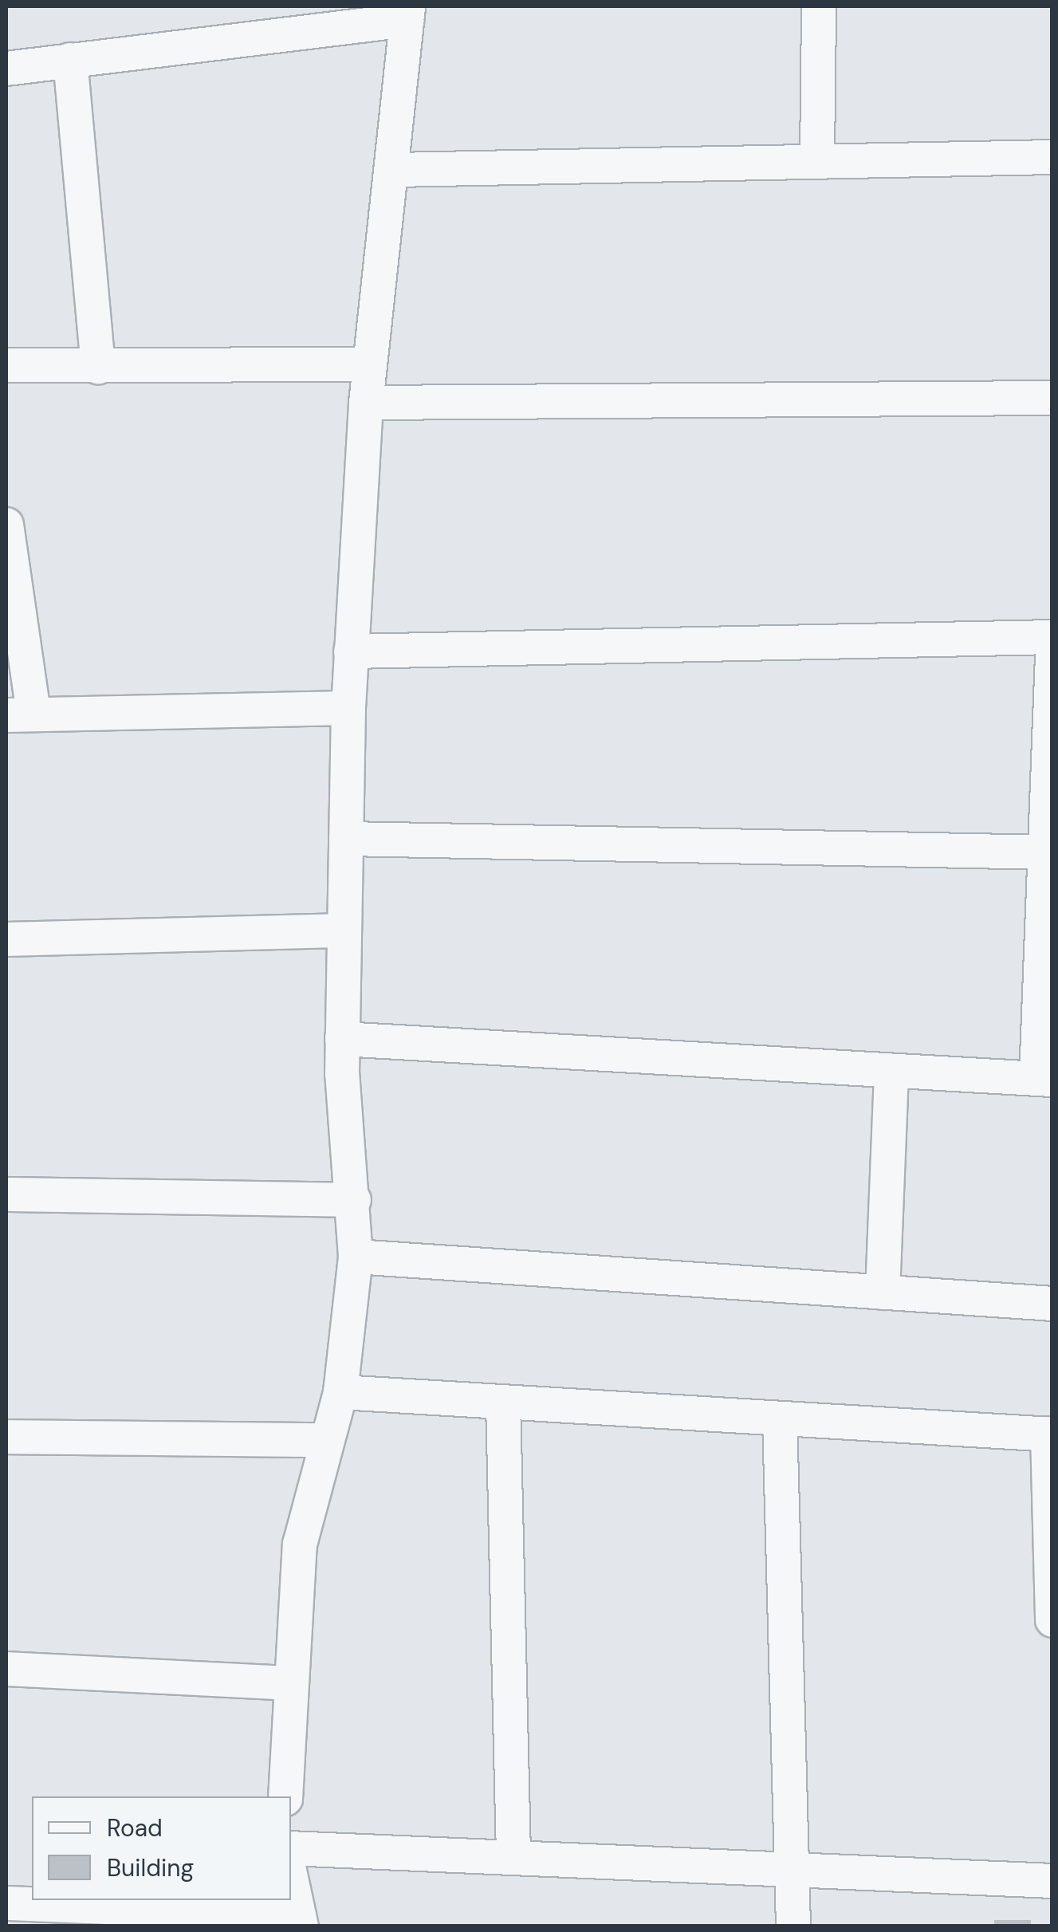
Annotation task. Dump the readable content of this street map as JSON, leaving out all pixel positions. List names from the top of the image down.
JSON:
{
  "legend": ["Road", "Building"]
}
